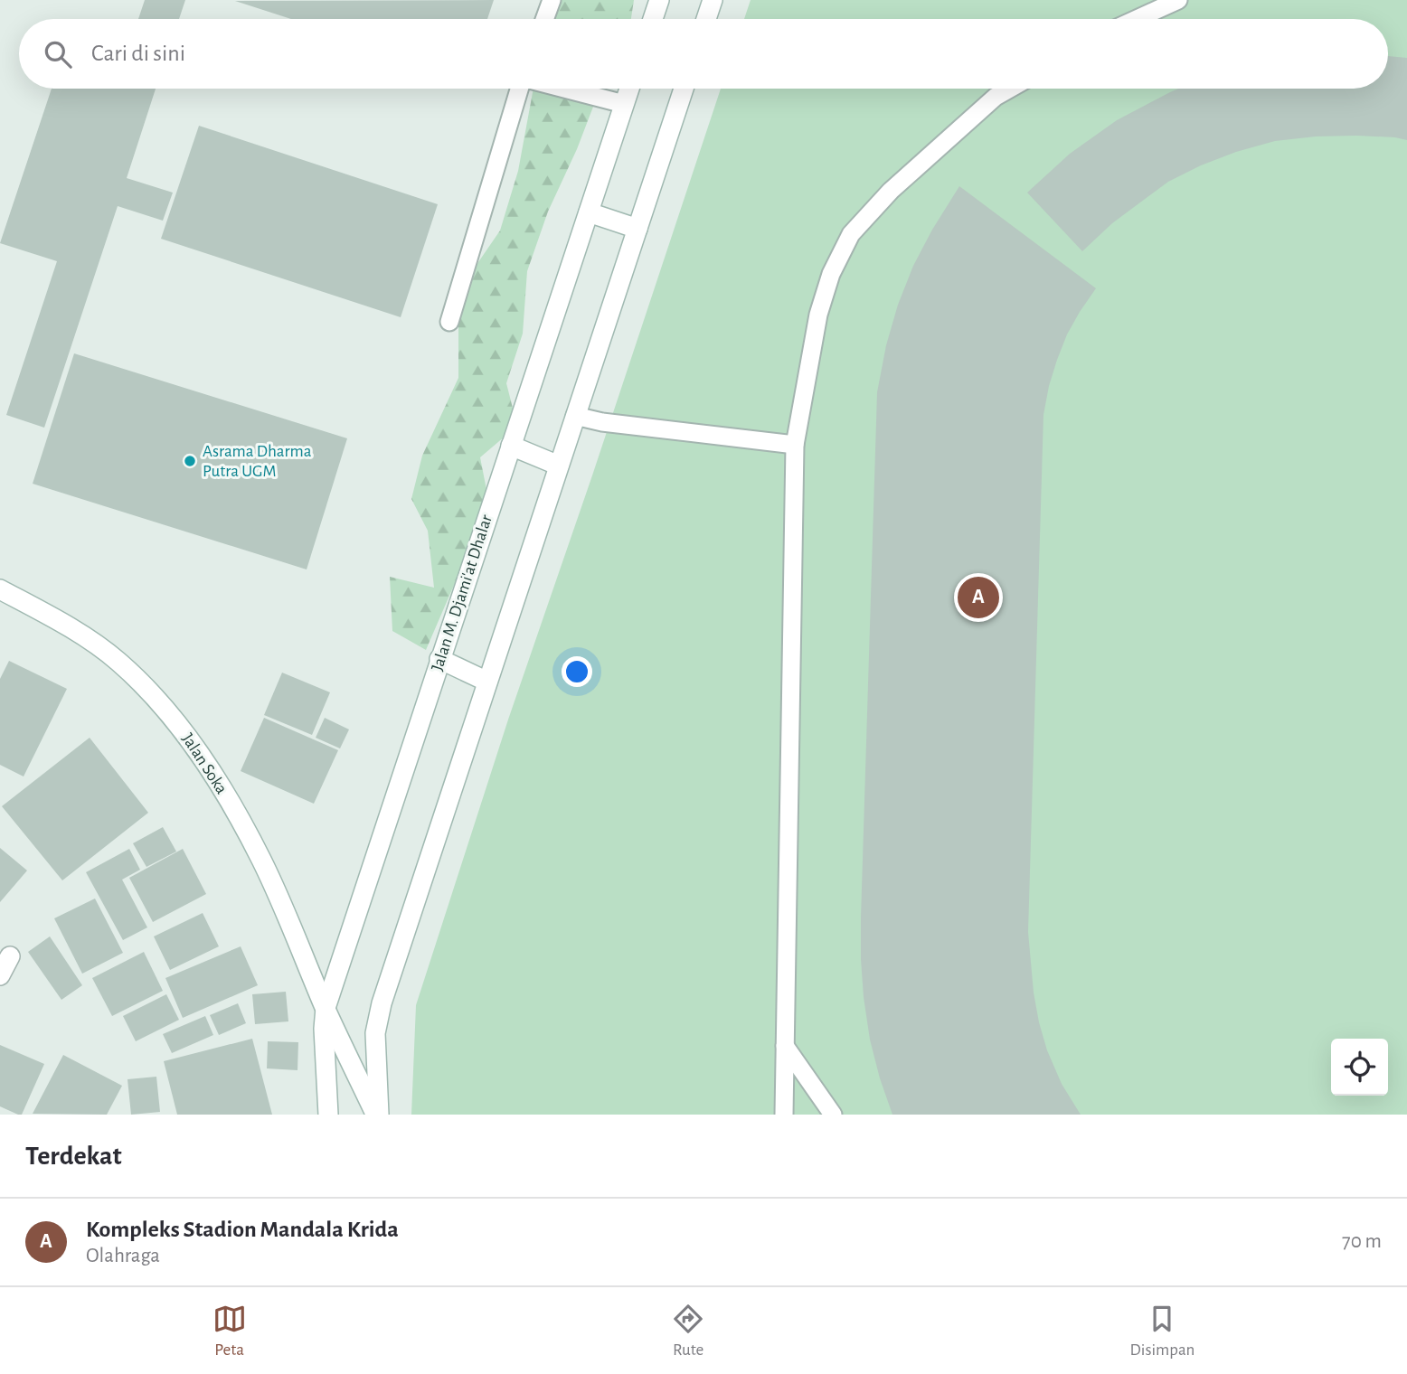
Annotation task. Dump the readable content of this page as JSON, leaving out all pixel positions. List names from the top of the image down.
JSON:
{
  "streets": {
    "street": ["Jalan M. Djami'at Dhalar", "Jalan Soka"]
  },
  "crossings": [
    ["Jalan M. Djami'at Dhalar", "Jalan Soka"]
  ],
  "places": ["Asrama Dharma Putra UGM"],
  "page": {
    "search": "Cari di sini",
    "pins": "A",
    "heading": "Terdekat",
    "list": [
      {
        "mark": "A",
        "name": "Kompleks Stadion Mandala Krida",
        "note": "Olahraga",
        "value": "70 m"
      }
    ],
    "nav": ["Peta", "Rute", "Disimpan"]
  }
}
